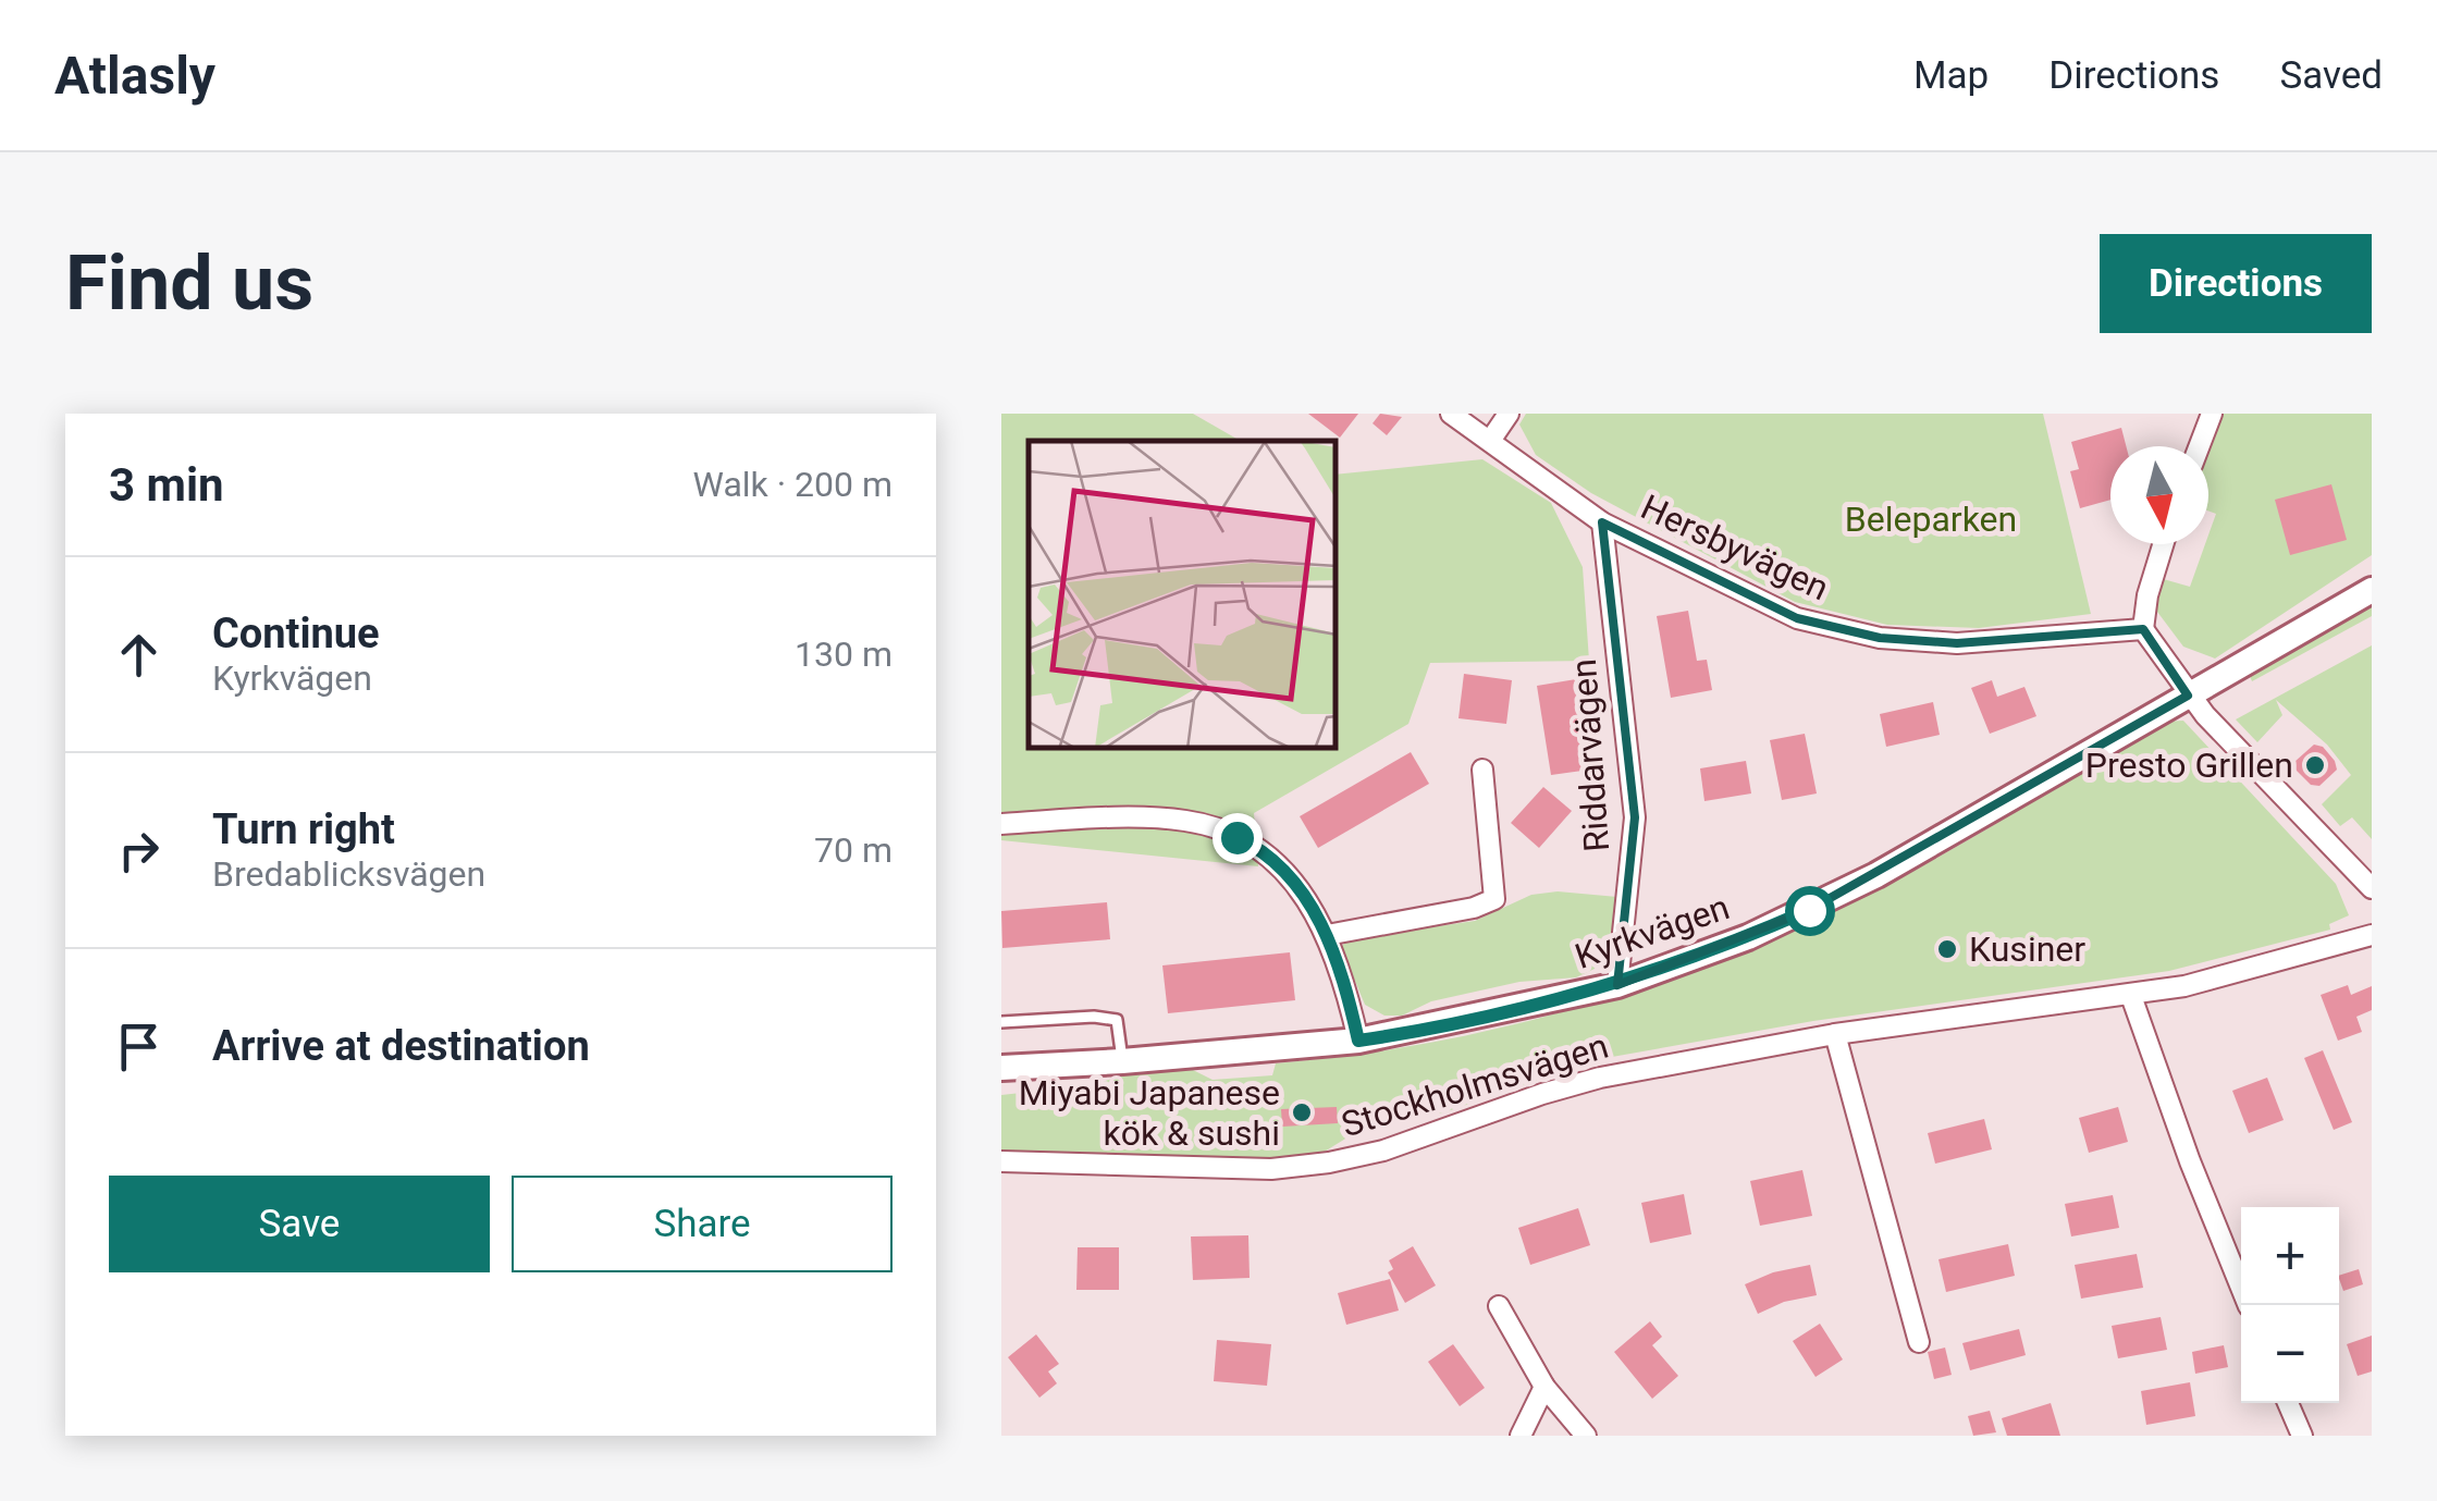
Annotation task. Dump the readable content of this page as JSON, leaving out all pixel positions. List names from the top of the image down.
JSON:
{
  "streets": {
    "street": [
      "Hersbyvägen",
      "Riddarvägen",
      "Kyrkvägen",
      "Stockholmsvägen"
    ]
  },
  "crossings": [
    ["Hersbyvägen", "Riddarvägen"],
    ["Riddarvägen", "Kyrkvägen"]
  ],
  "parks": ["Beleparken"],
  "places": ["Presto Grillen", "Kusiner", "Miyabi Japanese kök & sushi"],
  "north": "bottom",
  "page": {
    "header": "Atlasly",
    "nav": ["Map", "Directions", "Saved"],
    "buttons": [
      "Directions",
      ["Save", "Share"]
    ],
    "title": "Find us",
    "heading": ["3 min", "Walk · 200 m"],
    "list": [
      ["Continue", "Kyrkvägen", "130 m"],
      ["Turn right", "Bredablicksvägen", "70 m"],
      "Arrive at destination"
    ],
    "map_buttons": ["+", "−"]
  }
}
